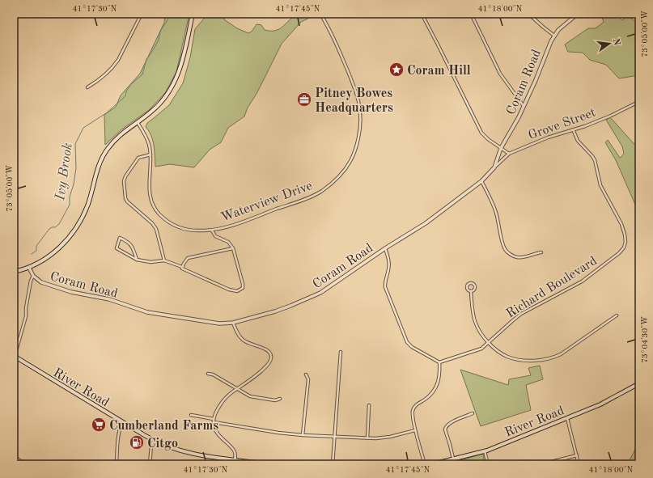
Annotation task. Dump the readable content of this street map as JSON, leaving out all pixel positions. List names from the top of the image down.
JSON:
{
  "streets": {
    "main road": ["River Road"],
    "street": [
      "Coram Road",
      "Grove Street",
      "Waterview Drive",
      "Richard Boulevard"
    ]
  },
  "crossings": [
    ["Coram Road", "Grove Street"],
    ["Grove Street", "Richard Boulevard"]
  ],
  "water": ["Ivy Brook"],
  "places": {
    "place": ["Coram Hill"],
    "office": ["Pitney Bowes Headquarters"],
    "supermarket": ["Cumberland Farms"],
    "fuel station": ["Citgo"]
  },
  "north": "right",
  "coordinates": [
    "41°17'30\"N",
    "41°17'45\"N",
    "41°18'00\"N",
    "73°05'00\"W",
    "73°04'30\"W"
  ]
}
